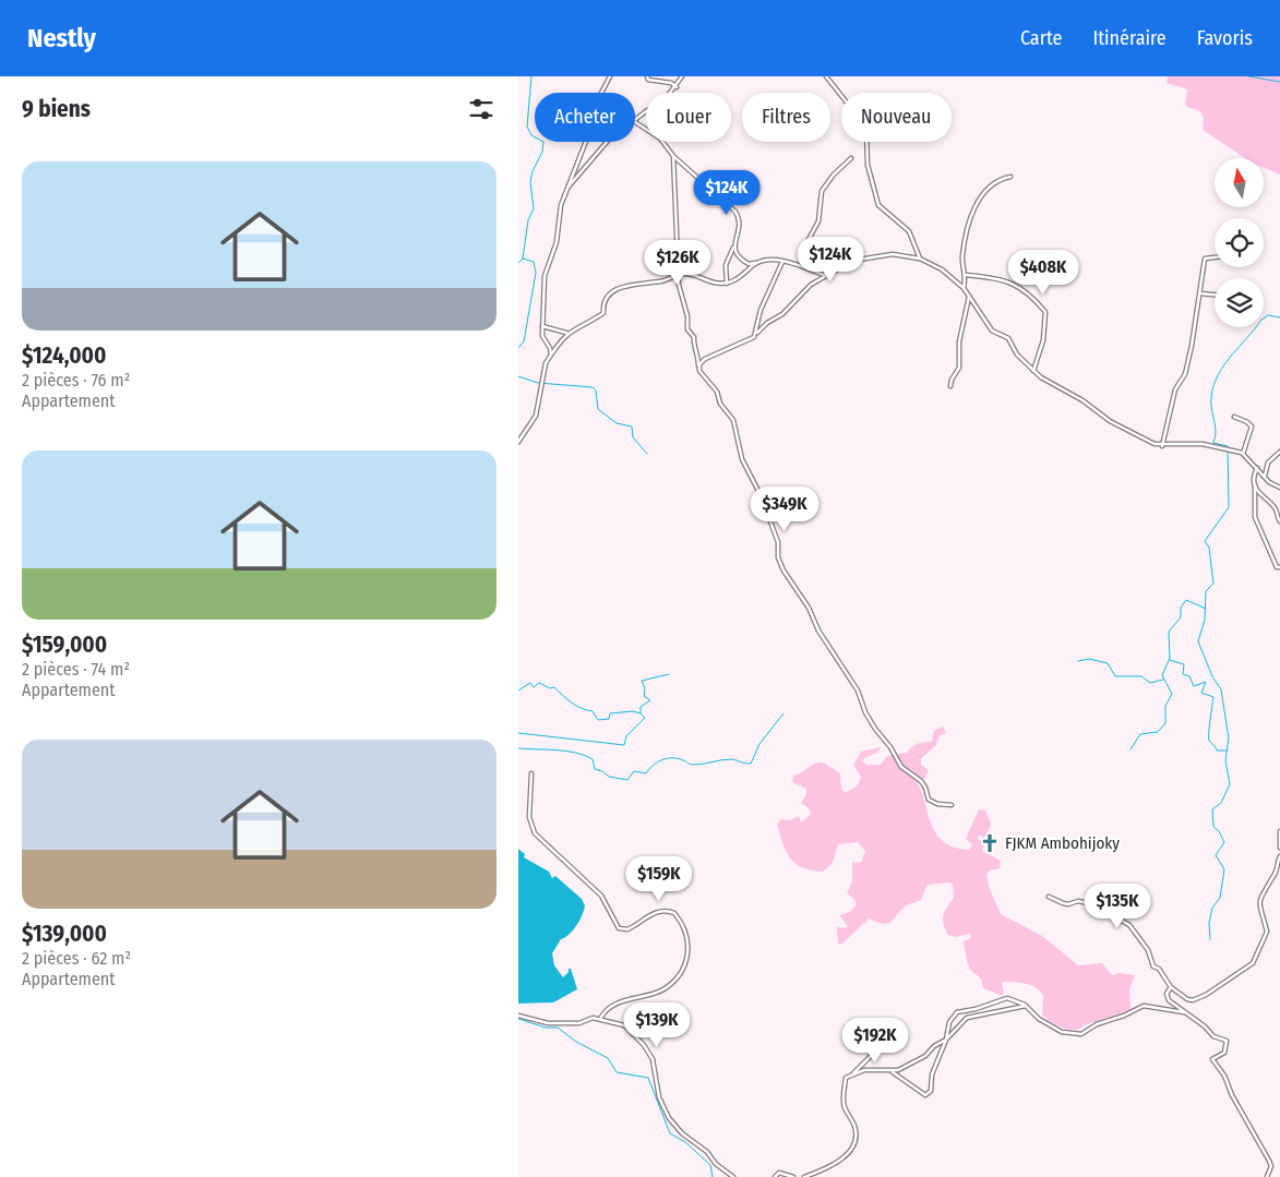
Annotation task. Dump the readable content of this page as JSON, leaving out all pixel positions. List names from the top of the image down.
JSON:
{
  "places": {
    "church": ["FJKM Ambohijoky"]
  },
  "north": "top",
  "page": {
    "header": "Nestly",
    "nav": ["Carte", "Itinéraire", "Favoris"],
    "heading": "9 biens",
    "chip": [
      "Acheter",
      "Louer",
      "Filtres",
      "Nouveau"
    ],
    "list": [
      {
        "name": "$124,000",
        "note": "2 pièces · 76 m² · Appartement"
      },
      {
        "name": "$159,000",
        "note": "2 pièces · 74 m² · Appartement"
      },
      {
        "name": "$139,000",
        "note": "2 pièces · 62 m² · Appartement"
      }
    ],
    "price": [
      "$124K",
      "$124K",
      "$126K",
      "$408K",
      "$349K",
      "$159K",
      "$135K",
      "$139K",
      "$192K"
    ]
  }
}
